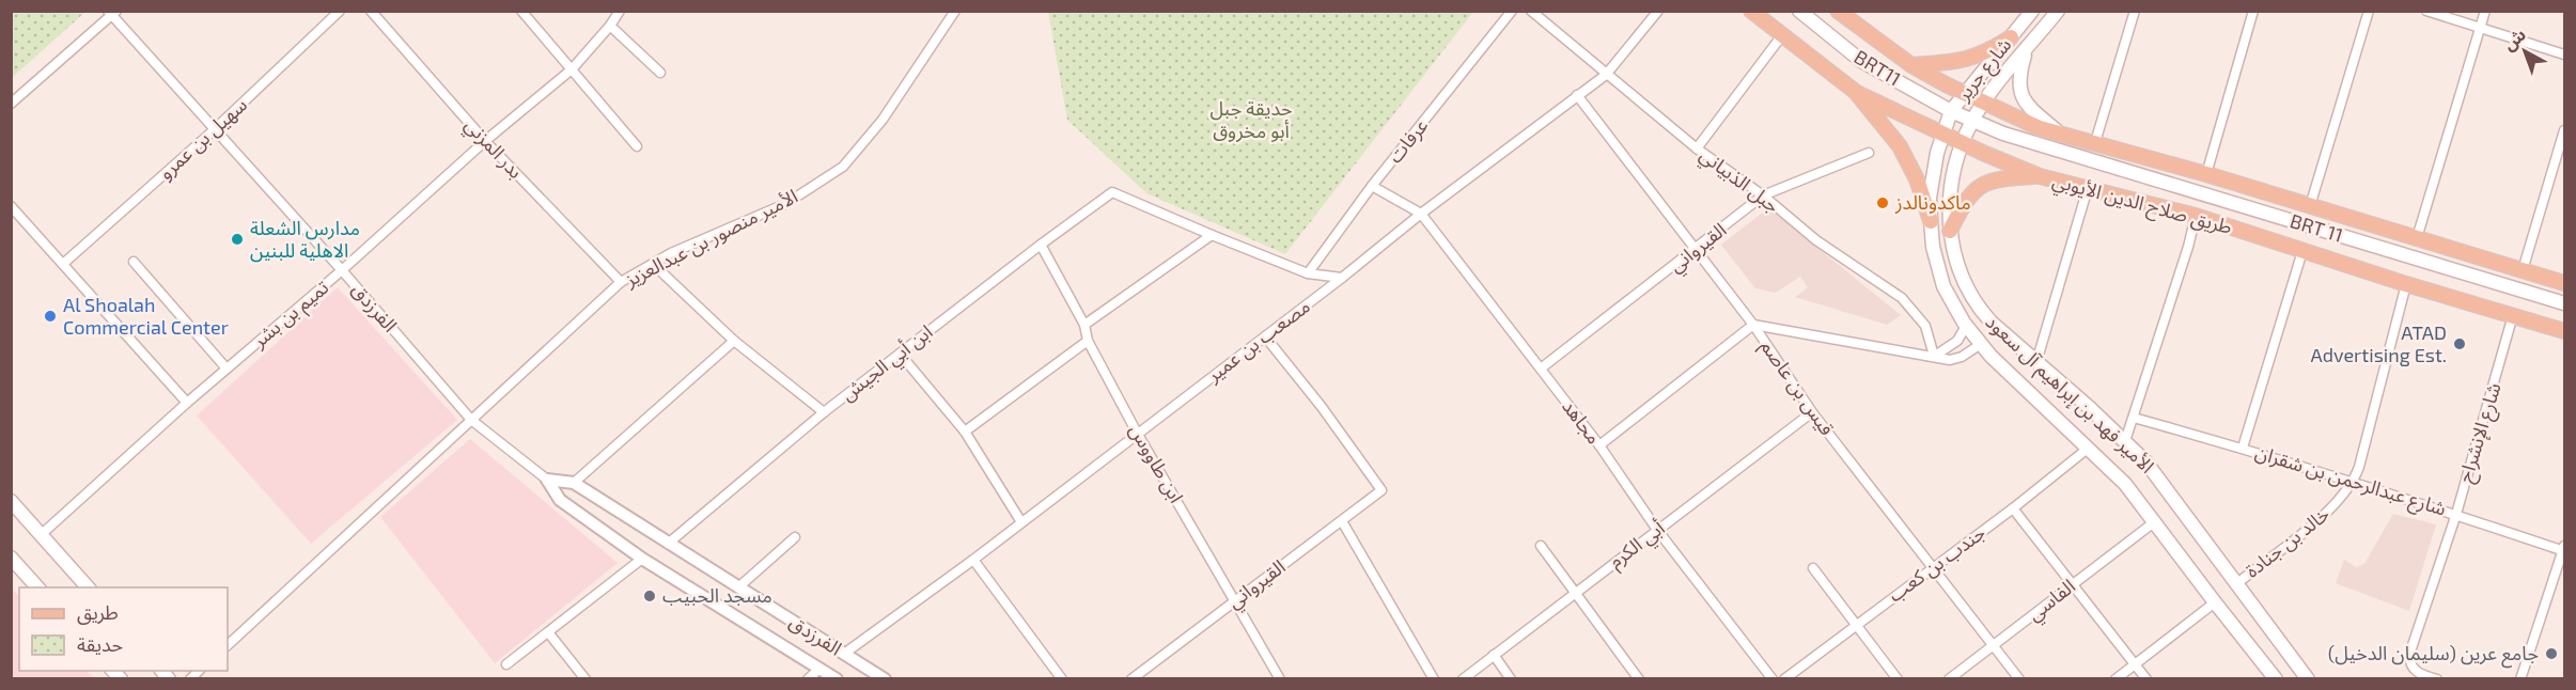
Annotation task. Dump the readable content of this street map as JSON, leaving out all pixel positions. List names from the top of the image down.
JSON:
{
  "streets": {
    "main road": [
      "BRT11",
      "شارع جرير",
      "طريق صلاح الدين الأيوبي",
      "BRT 11",
      "الأمير فهد بن إبراهيم آل سعود"
    ],
    "street": [
      "سهيل بن عمرو",
      "عرفات",
      "بدر المزني",
      "جبل الذبياني",
      "الأمير منصور بن عبدالعزيز",
      "القيرواني",
      "الفرزدق",
      "تميم بن بشر",
      "مصعب بن عمير",
      "ابن أبي الجيش",
      "قيس بن عاصم",
      "مجاهد",
      "شارع الإنشراح",
      "ابن طاووس",
      "شارع عبدالرحمن بن شقران",
      "خالد بن جنادة",
      "أبي الكرم",
      "جندب بن كعب",
      "الفاسي"
    ]
  },
  "crossings": [
    ["BRT11", "شارع جرير"],
    ["BRT11", "BRT 11"],
    ["BRT11", "الأمير فهد بن إبراهيم آل سعود"],
    ["شارع جرير", "طريق صلاح الدين الأيوبي"],
    ["شارع جرير", "الأمير فهد بن إبراهيم آل سعود"],
    ["سهيل بن عمرو", "الفرزدق"],
    ["عرفات", "مجاهد"],
    ["بدر المزني", "الأمير منصور بن عبدالعزيز"],
    ["بدر المزني", "تميم بن بشر"],
    ["جبل الذبياني", "القيرواني"],
    ["جبل الذبياني", "مصعب بن عمير"],
    ["طريق صلاح الدين الأيوبي", "الأمير فهد بن إبراهيم آل سعود"],
    ["طريق صلاح الدين الأيوبي", "شارع الإنشراح"],
    ["طريق صلاح الدين الأيوبي", "خالد بن جنادة"],
    ["الأمير منصور بن عبدالعزيز", "الفرزدق"],
    ["القيرواني", "مصعب بن عمير"],
    ["القيرواني", "قيس بن عاصم"],
    ["القيرواني", "مجاهد"],
    ["القيرواني", "ابن طاووس"],
    ["الفرزدق", "تميم بن بشر"],
    ["الفرزدق", "مصعب بن عمير"],
    ["الفرزدق", "ابن أبي الجيش"],
    ["مصعب بن عمير", "قيس بن عاصم"],
    ["مصعب بن عمير", "مجاهد"],
    ["مصعب بن عمير", "ابن طاووس"],
    ["ابن أبي الجيش", "ابن طاووس"],
    ["قيس بن عاصم", "أبي الكرم"],
    ["قيس بن عاصم", "جندب بن كعب"],
    ["قيس بن عاصم", "الفاسي"],
    ["الأمير فهد بن إبراهيم آل سعود", "خالد بن جنادة"],
    ["الأمير فهد بن إبراهيم آل سعود", "جندب بن كعب"],
    ["الأمير فهد بن إبراهيم آل سعود", "الفاسي"],
    ["مجاهد", "أبي الكرم"],
    ["شارع الإنشراح", "شارع عبدالرحمن بن شقران"],
    ["شارع عبدالرحمن بن شقران", "خالد بن جنادة"]
  ],
  "parks": ["حديقة جبل أبو مخروق"],
  "places": [
    "ماكدونالدز",
    "مدارس الشعلة الاهلية للبنين",
    "Al Shoalah Commercial Center",
    "ATAD Advertising Est.",
    "مسجد الحبيب",
    "جامع عرين (سليمان الدخيل)"
  ],
  "legend": ["طريق", "حديقة"],
  "north": "top left"
}
